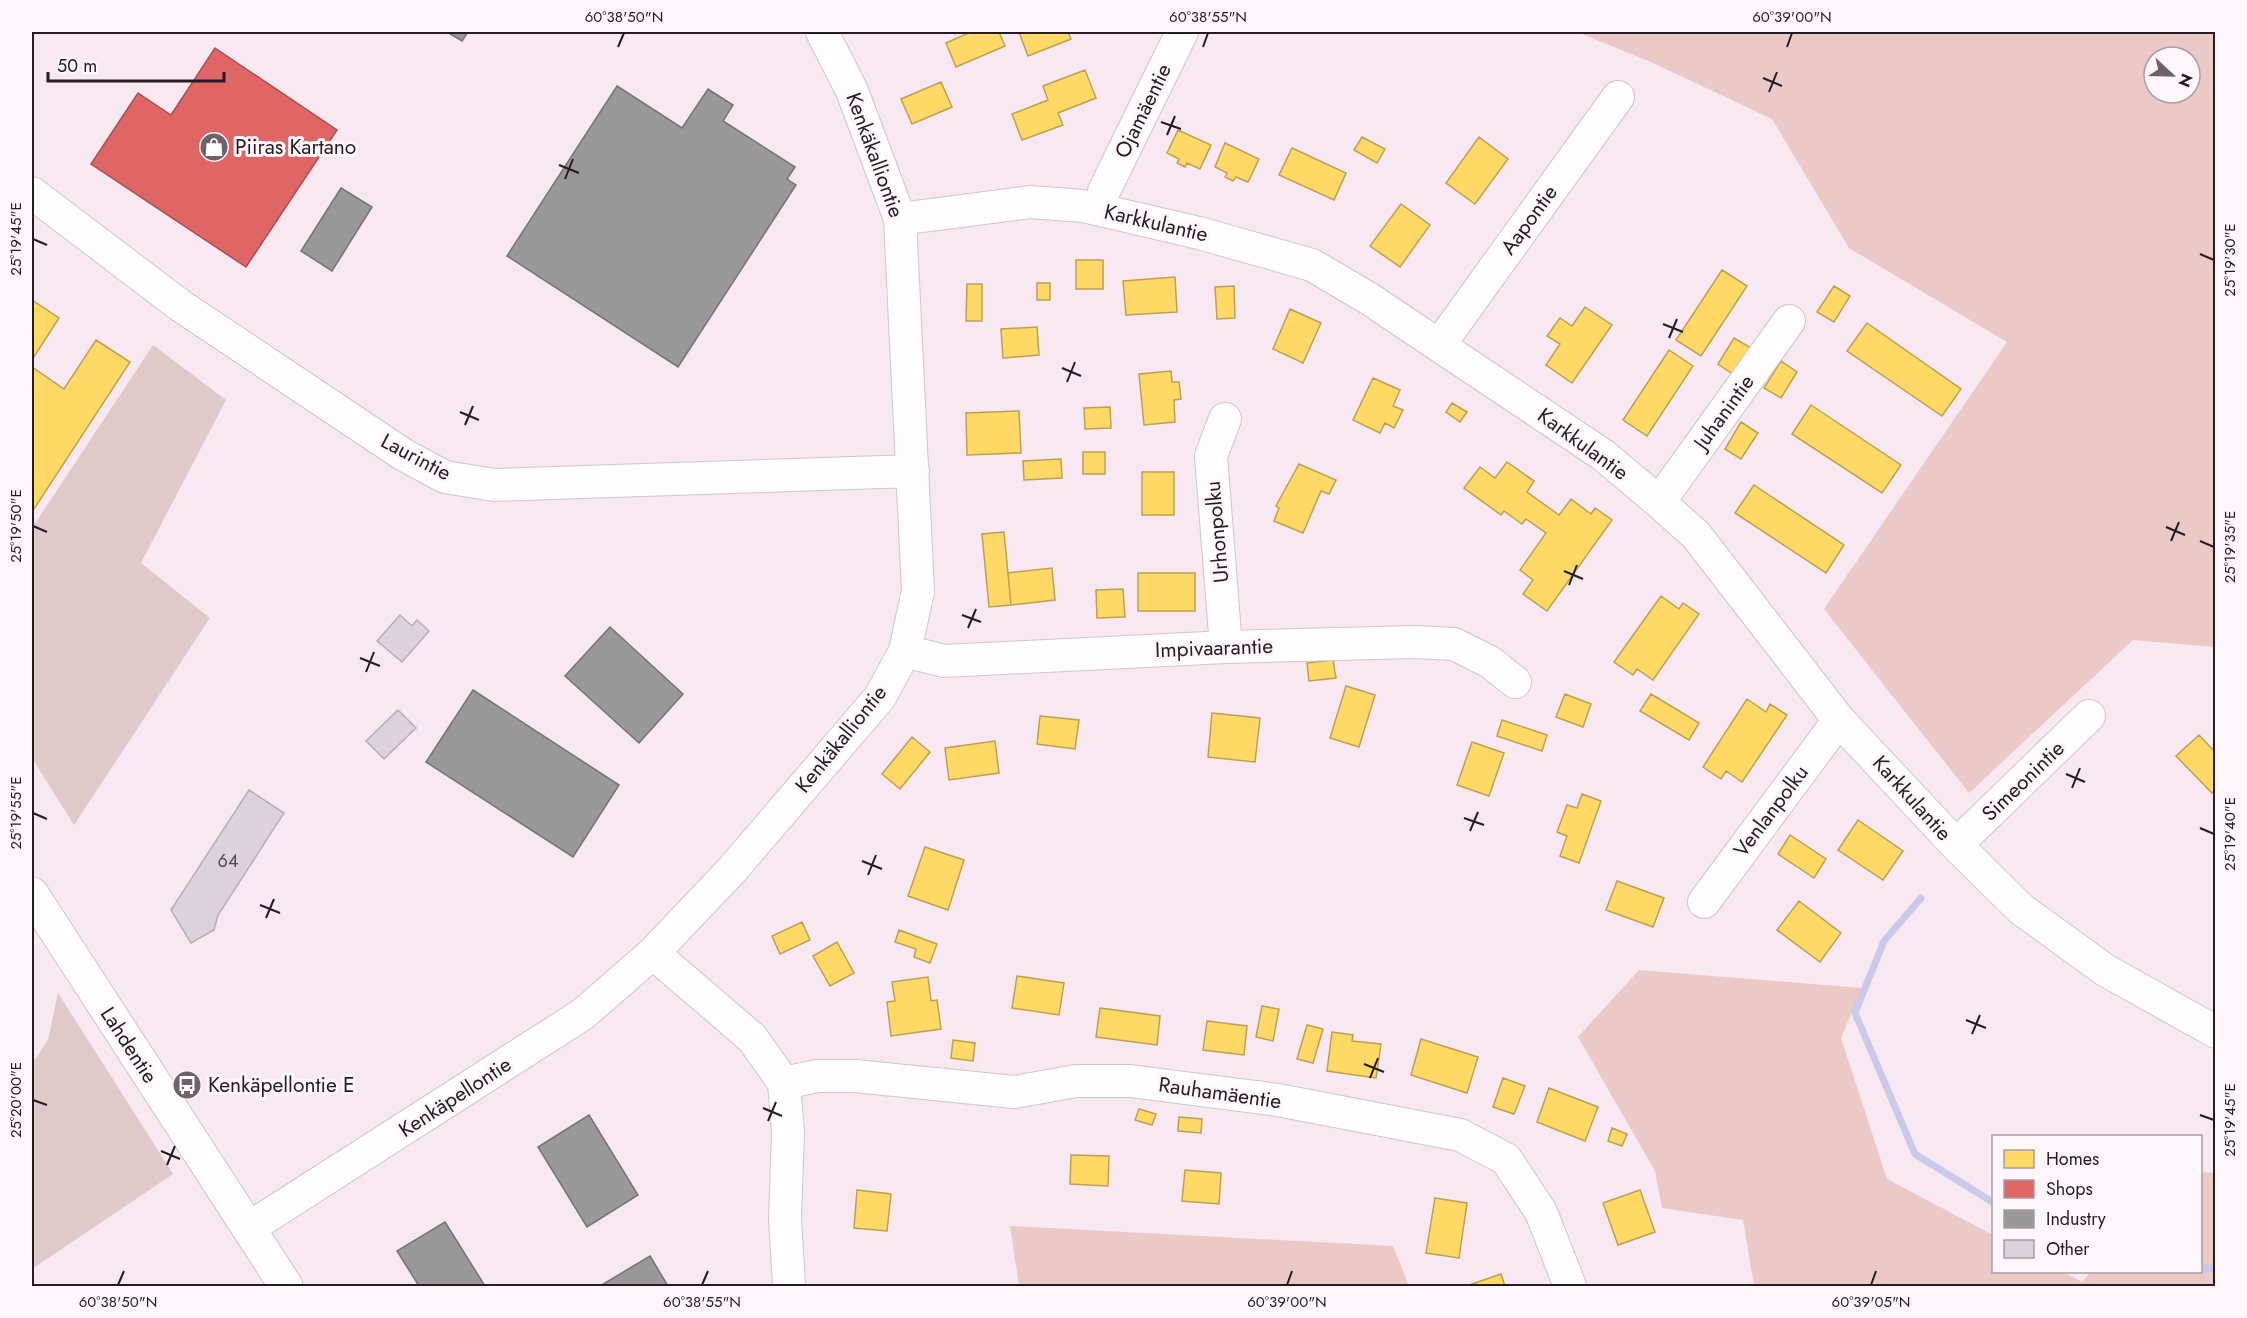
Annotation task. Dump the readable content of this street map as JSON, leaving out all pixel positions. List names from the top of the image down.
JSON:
{
  "streets": {
    "main road": ["Lahdentie"],
    "street": [
      "Ojamäentie",
      "Kenkäkalliontie",
      "Aapontie",
      "Karkkulantie",
      "Juhanintie",
      "Laurintie",
      "Urhonpolku",
      "Impivaarantie",
      "Simeonintie",
      "Venlanpolku",
      "Rauhamäentie",
      "Kenkäpellontie"
    ]
  },
  "crossings": [
    ["Kenkäkalliontie", "Karkkulantie"],
    ["Kenkäkalliontie", "Laurintie"],
    ["Kenkäkalliontie", "Impivaarantie"],
    ["Kenkäkalliontie", "Kenkäpellontie"],
    ["Aapontie", "Karkkulantie"],
    ["Karkkulantie", "Juhanintie"],
    ["Karkkulantie", "Simeonintie"],
    ["Karkkulantie", "Venlanpolku"],
    ["Urhonpolku", "Impivaarantie"],
    ["Lahdentie", "Kenkäpellontie"]
  ],
  "places": {
    "shop": ["Piiras Kartano"],
    "bus stop": ["Kenkäpellontie E"]
  },
  "house_numbers": ["64"],
  "legend": [
    "Homes",
    "Shops",
    "Industry",
    "Other"
  ],
  "scale_bar": "50 m",
  "north": "right",
  "coordinates": [
    "60°38'50\"N",
    "60°38'55\"N",
    "60°39'00\"N",
    "25°19'45\"E",
    "25°19'30\"E",
    "25°19'50\"E",
    "25°19'35\"E",
    "25°19'55\"E",
    "25°19'40\"E",
    "25°20'00\"E",
    "60°39'05\"N"
  ]
}
